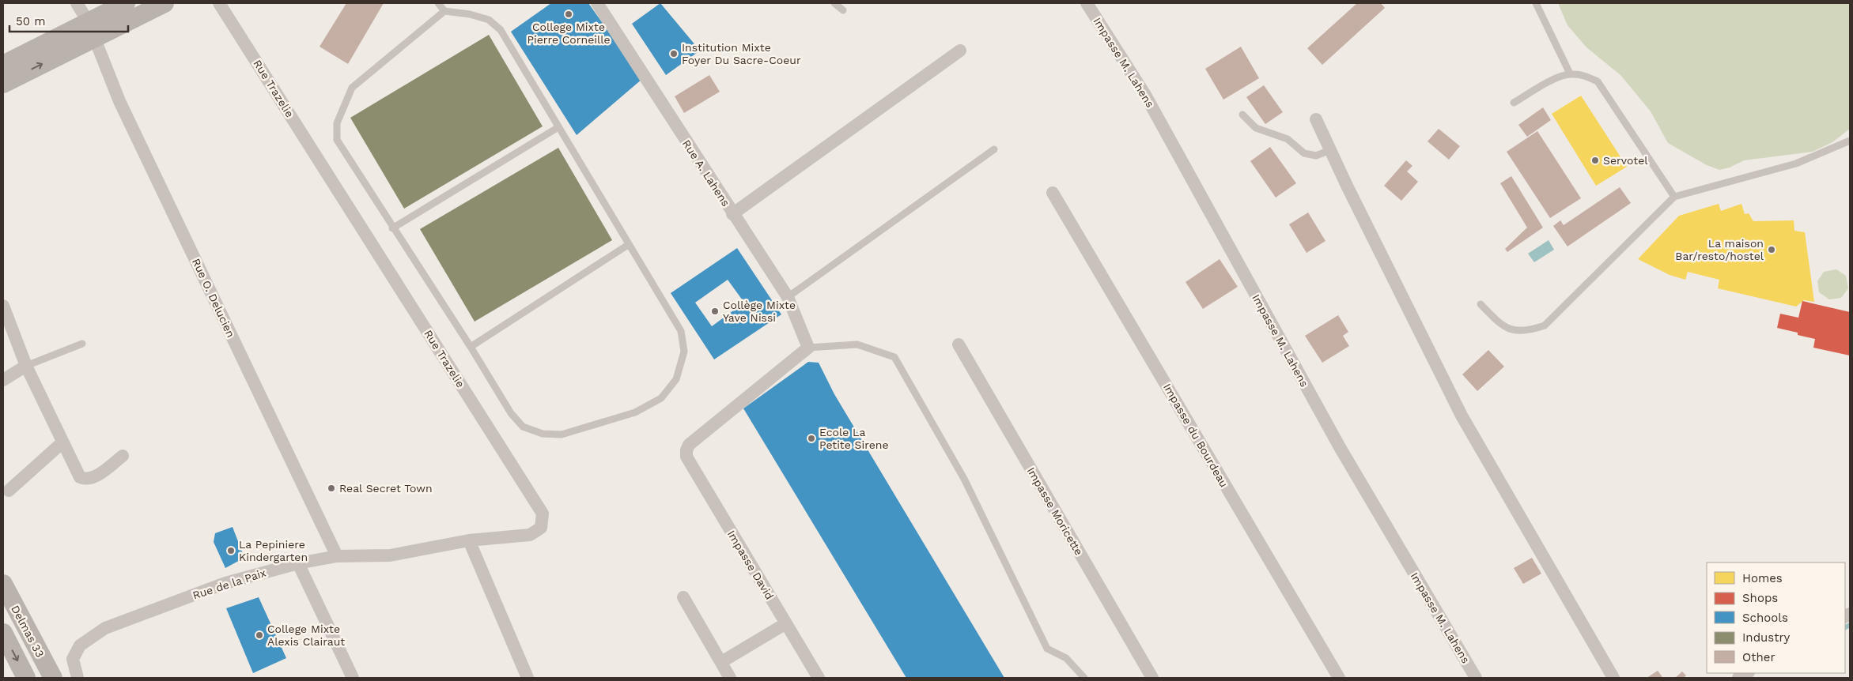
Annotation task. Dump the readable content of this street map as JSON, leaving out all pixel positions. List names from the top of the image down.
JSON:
{
  "streets": {
    "main road": ["Delmas 33"],
    "street": [
      "Impasse M. Lahens",
      "Rue Trazelie",
      "Rue A. Lahens",
      "Rue O. Delucien",
      "Impasse du Bourdeau",
      "Impasse Moricette",
      "Impasse David",
      "Rue de la Paix"
    ]
  },
  "crossings": [
    ["Rue Trazelie", "Rue de la Paix"],
    ["Rue A. Lahens", "Impasse David"],
    ["Rue O. Delucien", "Rue de la Paix"]
  ],
  "places": [
    "College Mixte Pierre Corneille",
    "Institution Mixte Foyer Du Sacre-Coeur",
    "Servotel",
    "La maison Bar/resto/hostel",
    "Collège Mixte Yave Nissi",
    "Ecole La Petite Sirene",
    "Real Secret Town",
    "La Pepiniere Kindergarten",
    "College Mixte Alexis Clairaut"
  ],
  "legend": [
    "Homes",
    "Shops",
    "Schools",
    "Industry",
    "Other"
  ],
  "scale_bar": "50 m"
}
